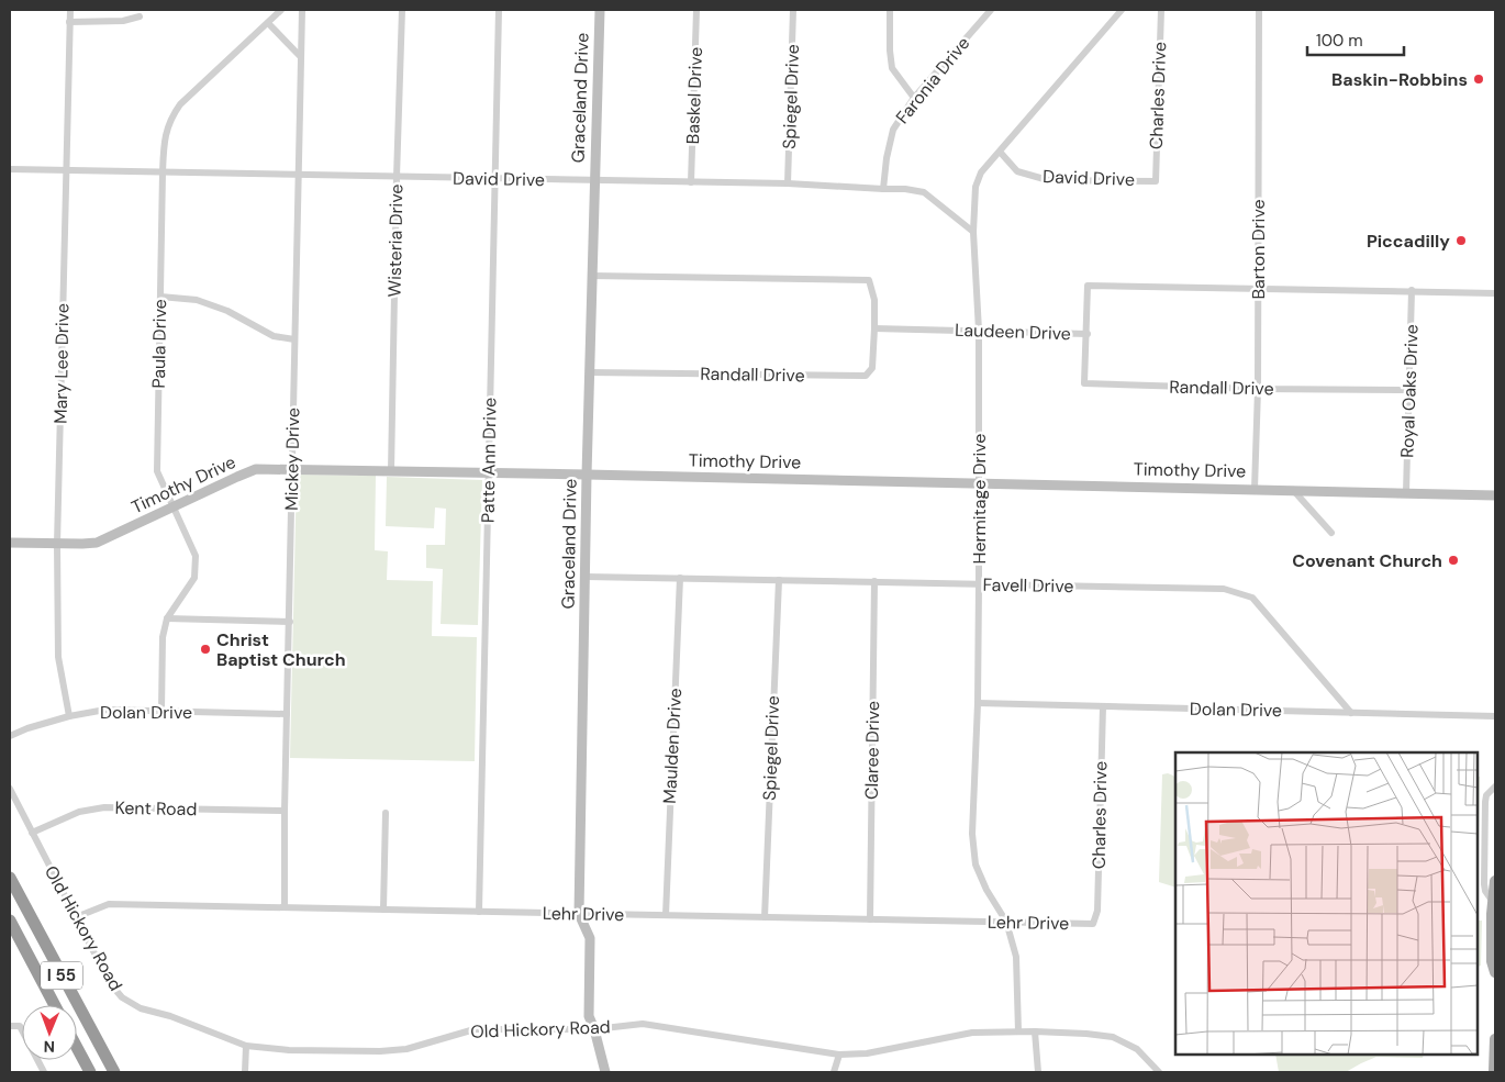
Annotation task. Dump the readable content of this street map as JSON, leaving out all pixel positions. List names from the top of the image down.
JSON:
{
  "streets": {
    "highway": ["I 55"],
    "street": [
      "Faronia Drive",
      "Baskel Drive",
      "Charles Drive",
      "Spiegel Drive",
      "Graceland Drive",
      "David Drive",
      "Wisteria Drive",
      "Barton Drive",
      "Laudeen Drive",
      "Paula Drive",
      "Mary Lee Drive",
      "Randall Drive",
      "Royal Oaks Drive",
      "Mickey Drive",
      "Patte Ann Drive",
      "Timothy Drive",
      "Hermitage Drive",
      "Favell Drive",
      "Dolan Drive",
      "Maulden Drive",
      "Claree Drive",
      "Kent Road",
      "Lehr Drive",
      "Old Hickory Road"
    ]
  },
  "crossings": [
    ["Faronia Drive", "David Drive"],
    ["Baskel Drive", "David Drive"],
    ["Charles Drive", "David Drive"],
    ["Charles Drive", "Dolan Drive"],
    ["Charles Drive", "Lehr Drive"],
    ["Spiegel Drive", "David Drive"],
    ["Spiegel Drive", "Favell Drive"],
    ["Spiegel Drive", "Lehr Drive"],
    ["Graceland Drive", "David Drive"],
    ["Graceland Drive", "Randall Drive"],
    ["Graceland Drive", "Timothy Drive"],
    ["Graceland Drive", "Favell Drive"],
    ["Graceland Drive", "Lehr Drive"],
    ["Graceland Drive", "Old Hickory Road"],
    ["David Drive", "Wisteria Drive"],
    ["David Drive", "Paula Drive"],
    ["David Drive", "Mary Lee Drive"],
    ["David Drive", "Mickey Drive"],
    ["David Drive", "Patte Ann Drive"],
    ["David Drive", "Hermitage Drive"],
    ["Wisteria Drive", "Timothy Drive"],
    ["Barton Drive", "Laudeen Drive"],
    ["Barton Drive", "Randall Drive"],
    ["Barton Drive", "Timothy Drive"],
    ["Laudeen Drive", "Randall Drive"],
    ["Laudeen Drive", "Royal Oaks Drive"],
    ["Laudeen Drive", "Hermitage Drive"],
    ["Paula Drive", "Timothy Drive"],
    ["Paula Drive", "Dolan Drive"],
    ["Mary Lee Drive", "Timothy Drive"],
    ["Mary Lee Drive", "Dolan Drive"],
    ["Randall Drive", "Royal Oaks Drive"],
    ["Royal Oaks Drive", "Timothy Drive"],
    ["Mickey Drive", "Timothy Drive"],
    ["Mickey Drive", "Dolan Drive"],
    ["Mickey Drive", "Kent Road"],
    ["Mickey Drive", "Lehr Drive"],
    ["Patte Ann Drive", "Timothy Drive"],
    ["Patte Ann Drive", "Lehr Drive"],
    ["Timothy Drive", "Hermitage Drive"],
    ["Hermitage Drive", "Favell Drive"],
    ["Hermitage Drive", "Dolan Drive"],
    ["Hermitage Drive", "Lehr Drive"],
    ["Hermitage Drive", "Old Hickory Road"],
    ["Favell Drive", "Dolan Drive"],
    ["Favell Drive", "Maulden Drive"],
    ["Favell Drive", "Claree Drive"],
    ["Maulden Drive", "Lehr Drive"],
    ["Claree Drive", "Lehr Drive"],
    ["Kent Road", "Old Hickory Road"],
    ["Lehr Drive", "Old Hickory Road"]
  ],
  "places": [
    "Baskin-Robbins",
    "Piccadilly",
    "Covenant Church",
    "Christ Baptist Church"
  ],
  "scale_bar": "100 m",
  "north": "bottom"
}
